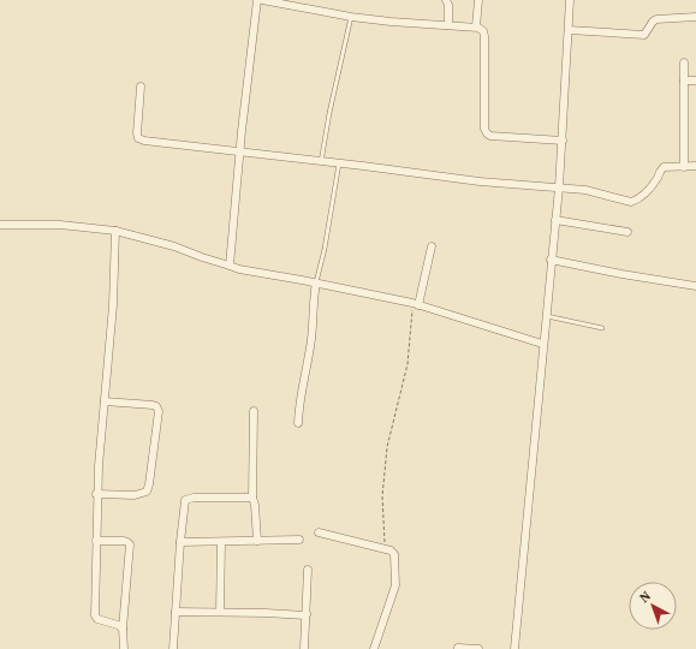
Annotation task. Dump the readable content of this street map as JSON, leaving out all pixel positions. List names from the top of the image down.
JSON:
{
  "north": "top left"
}
